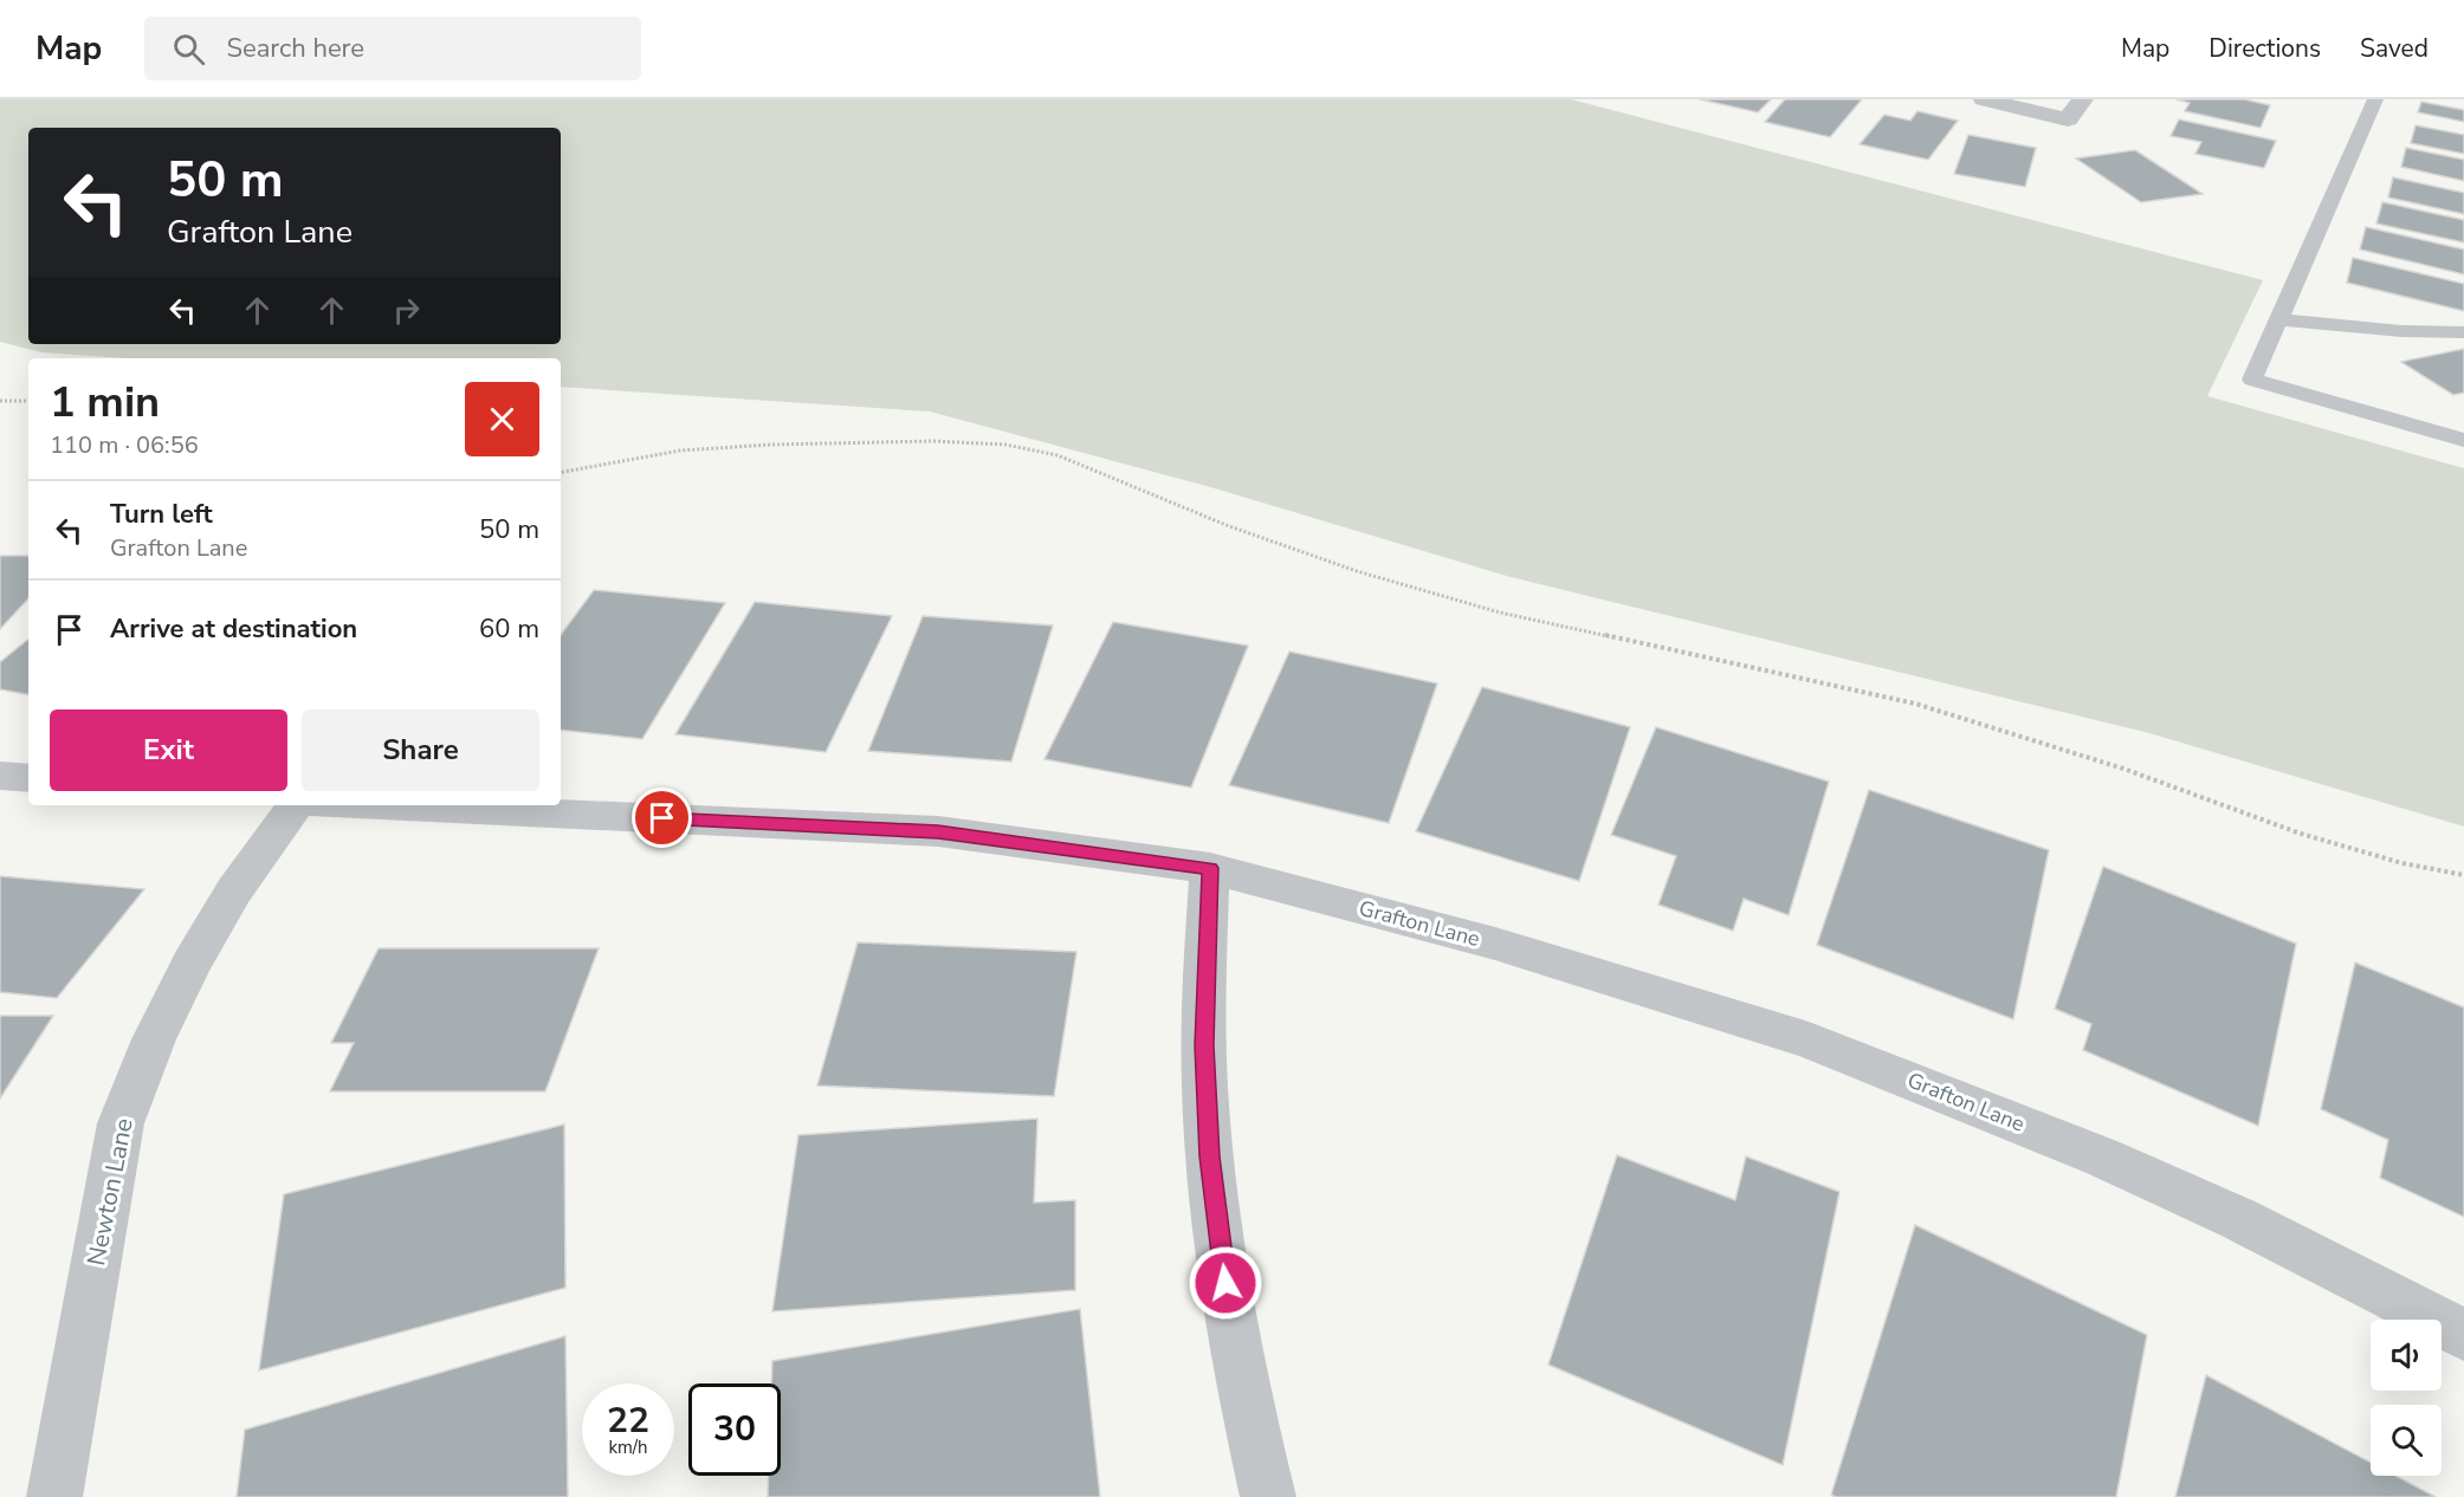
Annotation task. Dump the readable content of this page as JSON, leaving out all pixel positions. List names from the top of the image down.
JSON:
{
  "streets": {
    "street": ["Grafton Lane", "Newton Lane"]
  },
  "page": {
    "header": "Map",
    "search": "Search here",
    "nav": ["Map", "Directions", "Saved"],
    "turn": ["50 m", "Grafton Lane"],
    "heading": ["1 min", "110 m · 06:56"],
    "list": [
      {
        "name": "Turn left",
        "note": "Grafton Lane",
        "value": "50 m"
      },
      {
        "name": "Arrive at destination",
        "value": "60 m"
      }
    ],
    "buttons": ["Exit", "Share"],
    "speed": "22 km/h",
    "limit": "30"
  }
}
